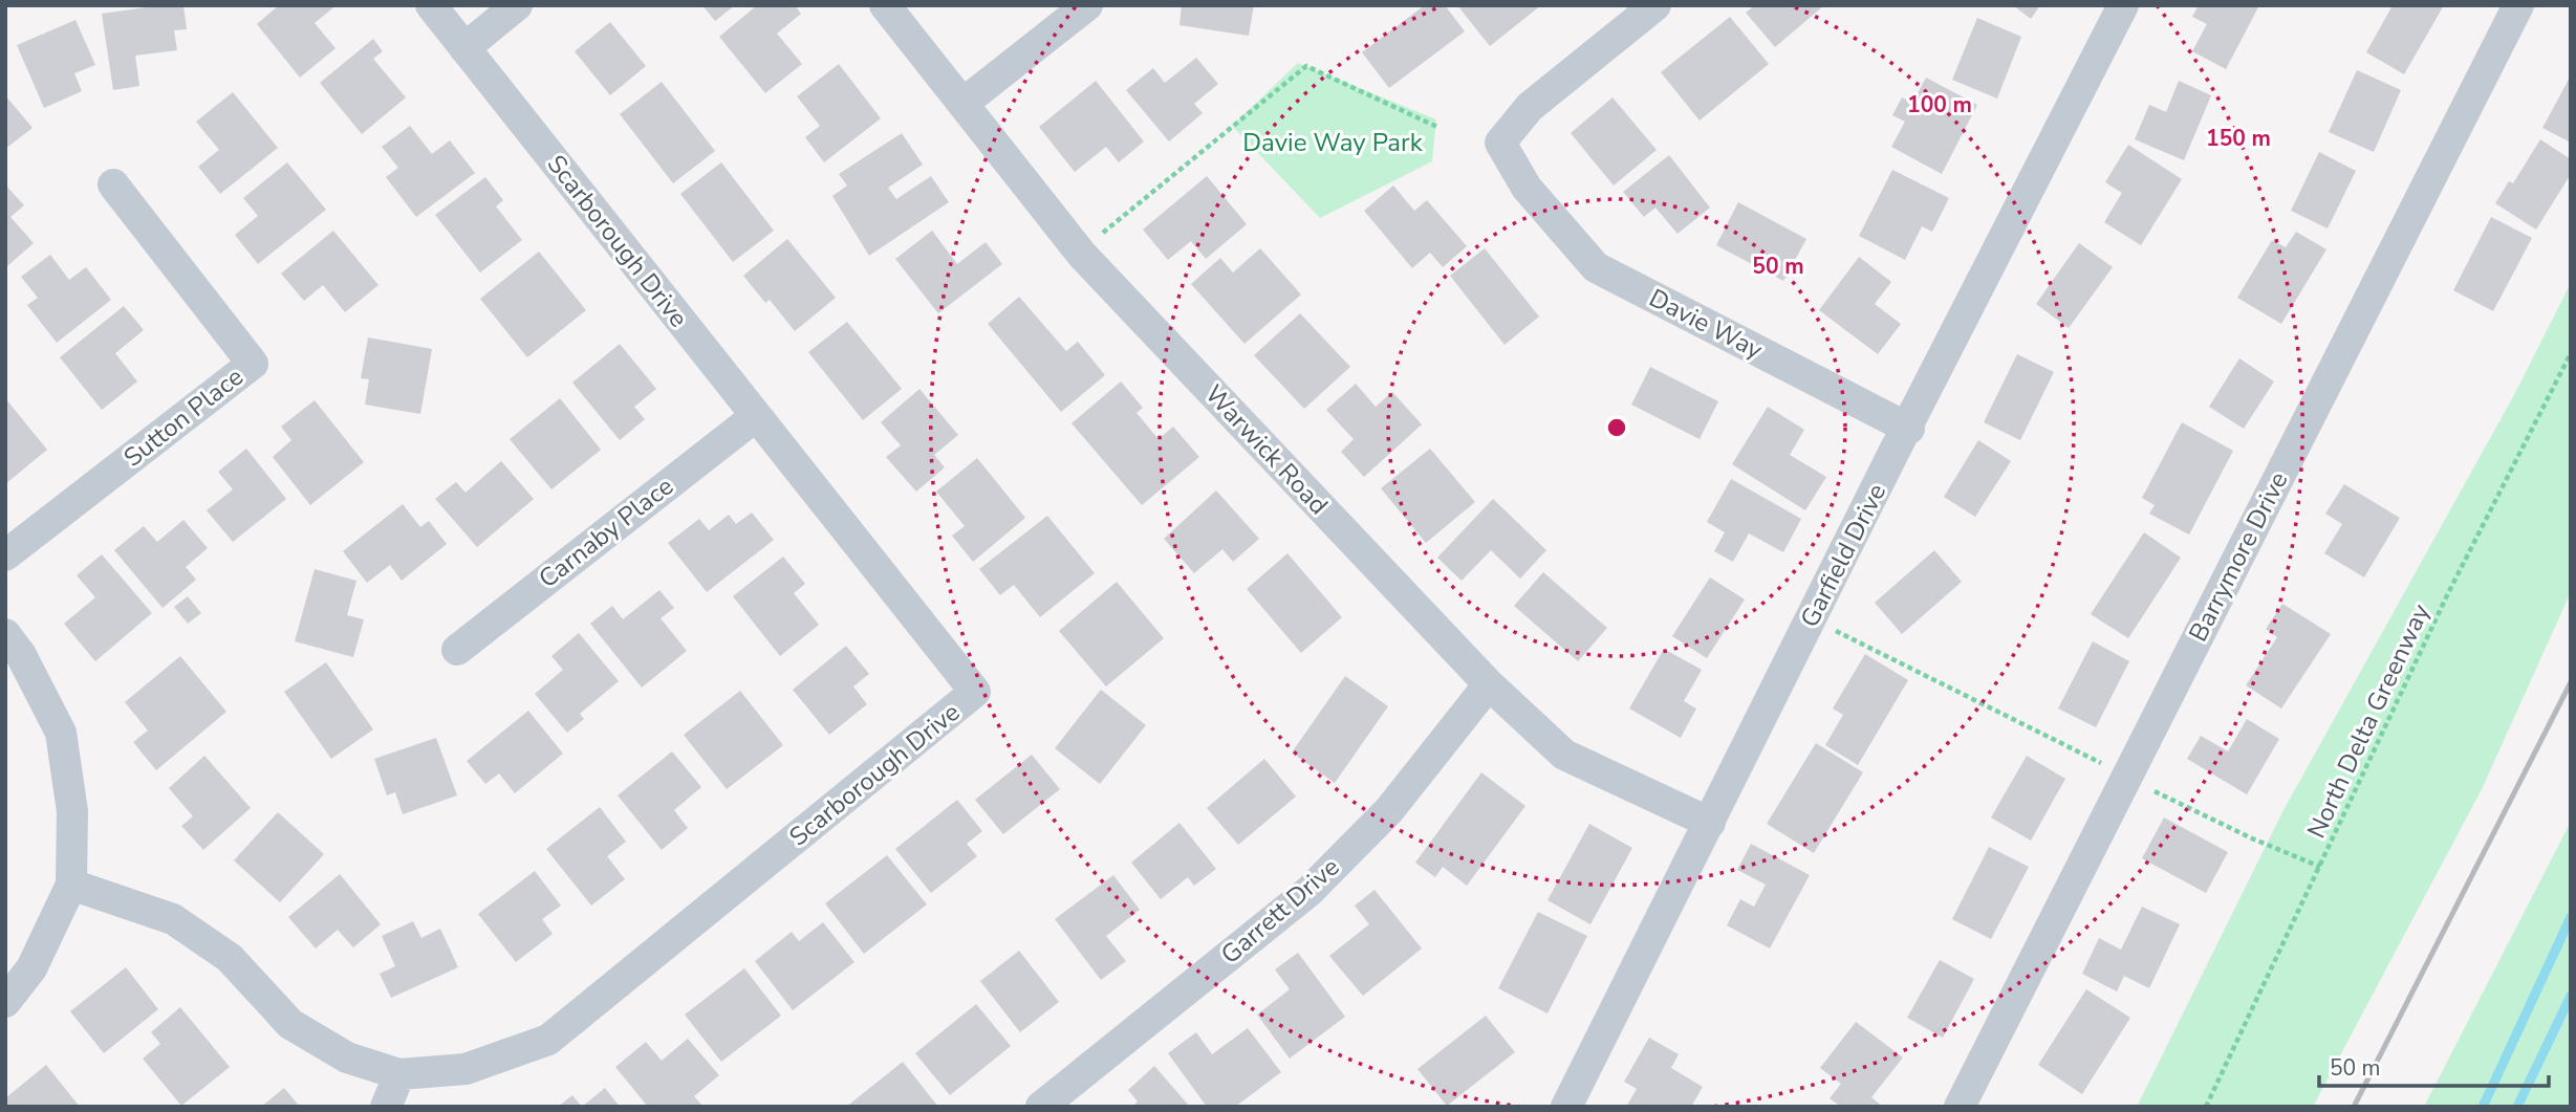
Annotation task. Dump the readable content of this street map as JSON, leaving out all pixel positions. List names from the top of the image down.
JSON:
{
  "streets": {
    "street": [
      "Scarborough Drive",
      "Davie Way",
      "Sutton Place",
      "Warwick Road",
      "Carnaby Place",
      "Garfield Drive",
      "Barrymore Drive",
      "Garrett Drive"
    ],
    "path": ["North Delta Greenway"]
  },
  "crossings": [
    ["Scarborough Drive", "Carnaby Place"],
    ["Davie Way", "Garfield Drive"],
    ["Warwick Road", "Garfield Drive"],
    ["Warwick Road", "Garrett Drive"]
  ],
  "parks": ["Davie Way Park"],
  "scale_bar": "50 m",
  "rings": ["100 m", "150 m", "50 m"]
}
